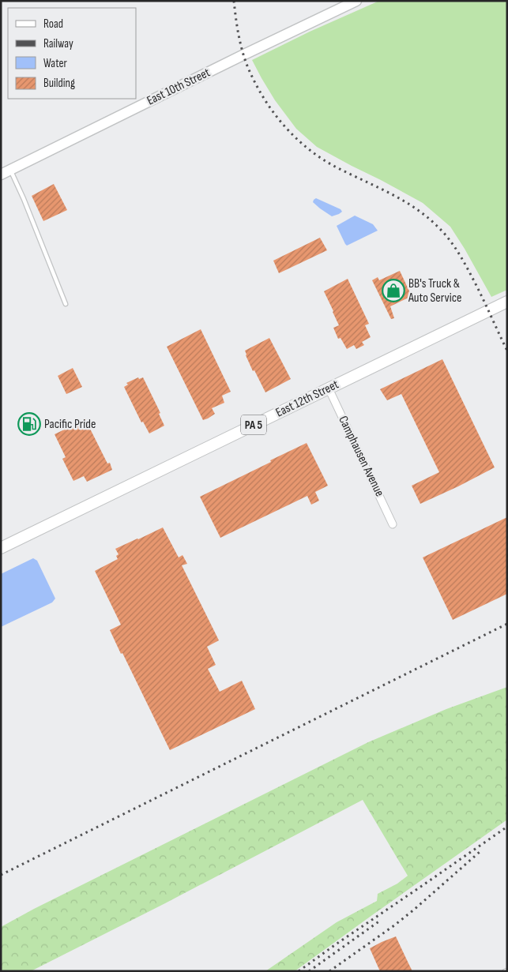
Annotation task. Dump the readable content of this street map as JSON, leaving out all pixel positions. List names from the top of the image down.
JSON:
{
  "streets": {
    "main road": ["East 12th Street", "PA 5"],
    "street": ["East 10th Street", "Camphausen Avenue"]
  },
  "crossings": [
    ["East 12th Street", "Camphausen Avenue"]
  ],
  "places": {
    "shop": ["BB's Truck & Auto Service"],
    "fuel station": ["Pacific Pride"]
  },
  "legend": [
    "Road",
    "Railway",
    "Water",
    "Building"
  ]
}
